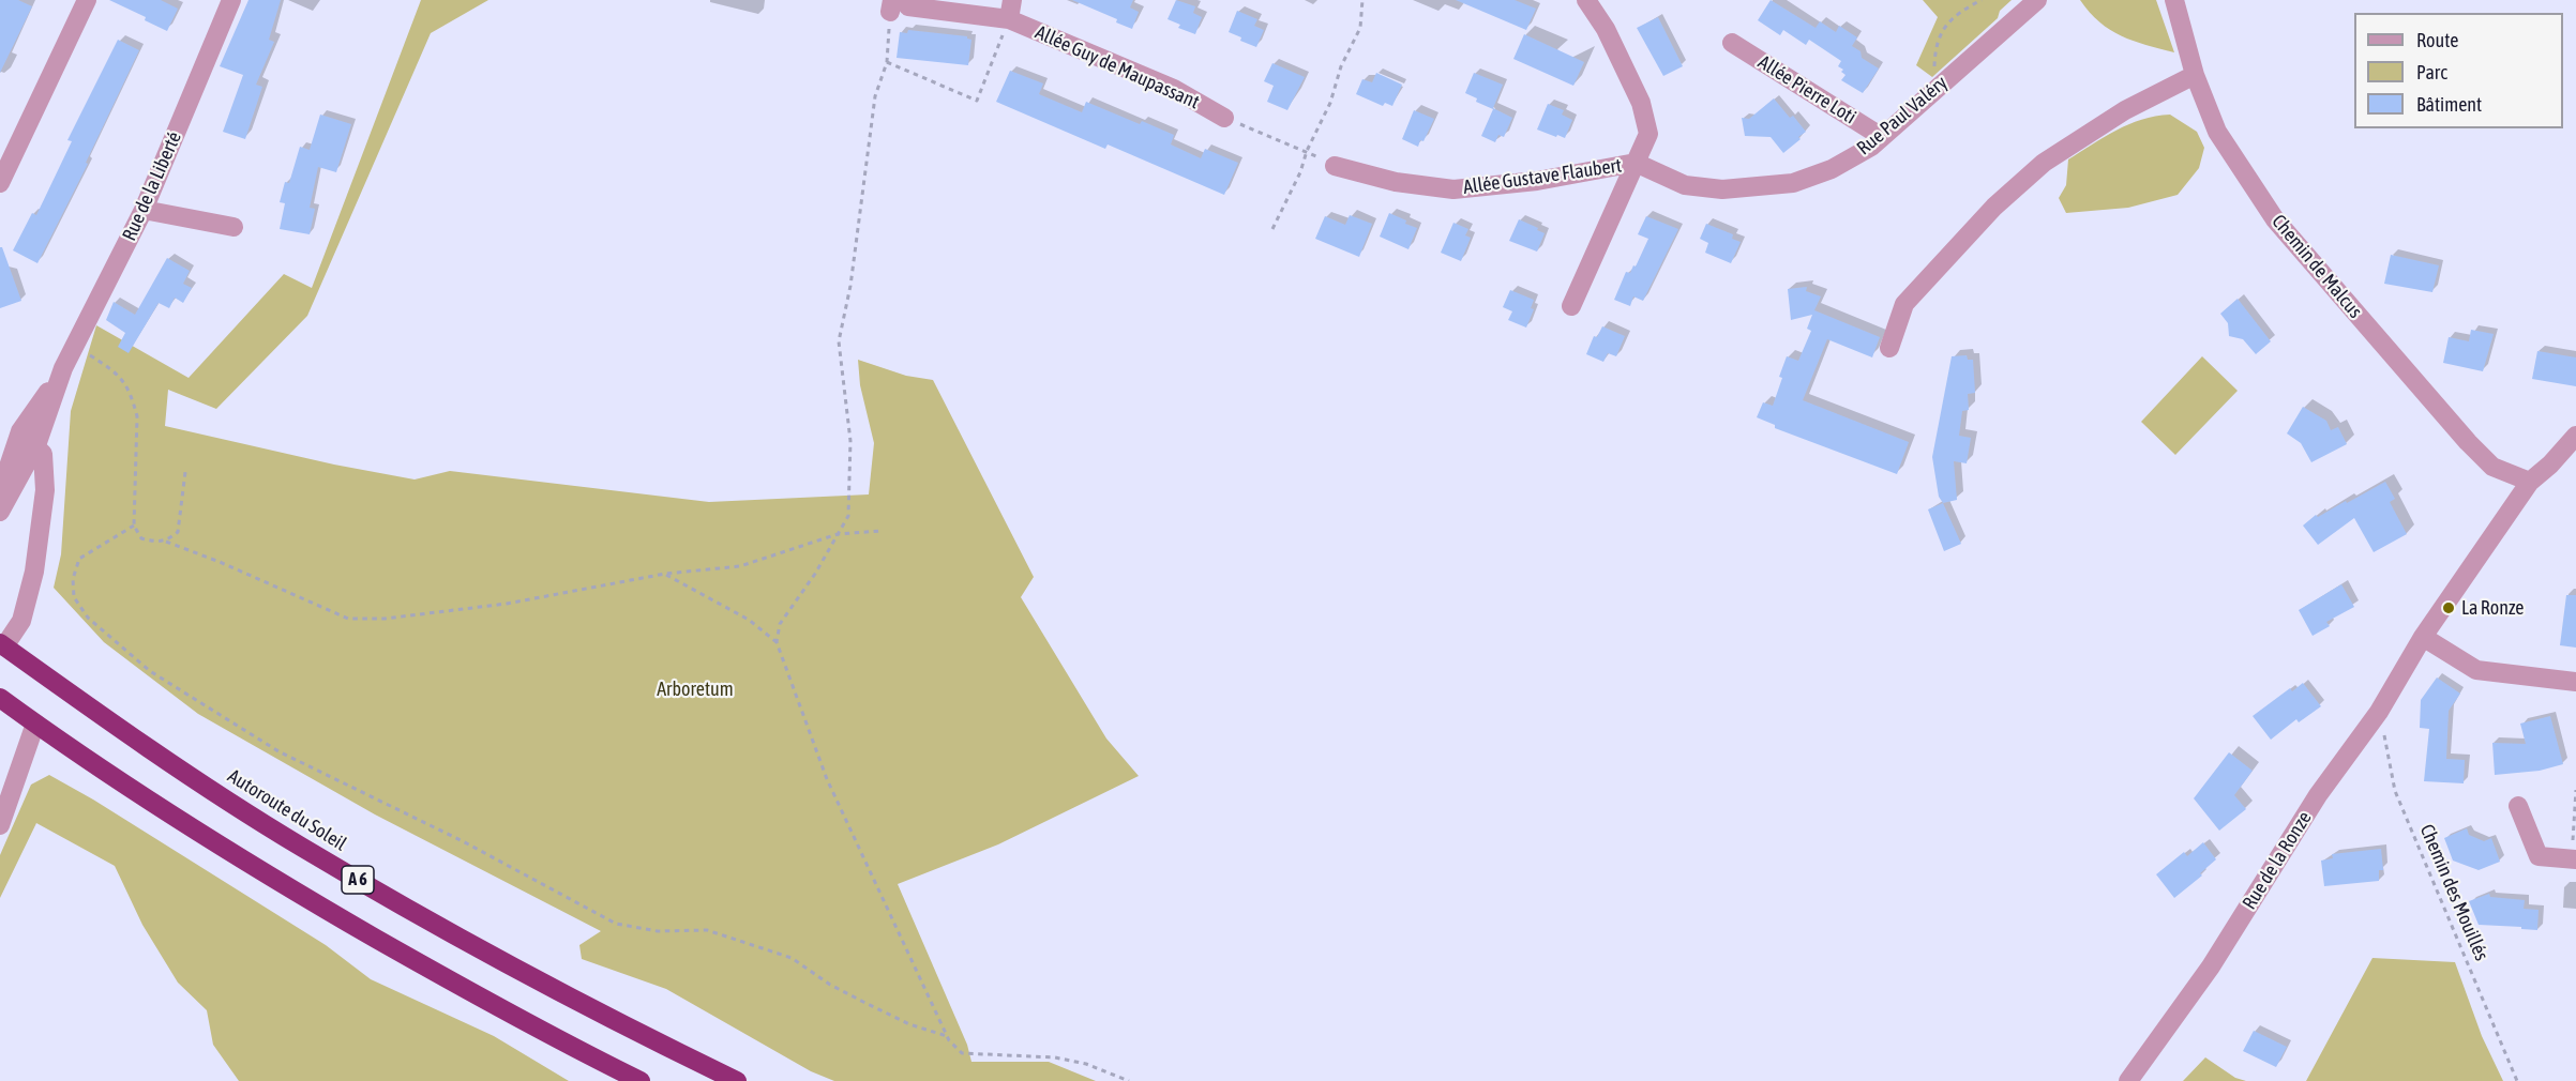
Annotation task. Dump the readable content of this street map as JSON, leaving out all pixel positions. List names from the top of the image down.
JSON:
{
  "streets": {
    "highway": ["Autoroute du Soleil", "A 6"],
    "street": [
      "Allée Guy de Maupassant",
      "Allée Pierre Loti",
      "Rue Paul Valéry",
      "Allée Gustave Flaubert",
      "Rue de la Liberté",
      "Chemin de Malcus",
      "Rue de la Ronze"
    ],
    "path": ["Chemin des Mouillés"]
  },
  "crossings": [
    ["Allée Pierre Loti", "Rue Paul Valéry"],
    ["Rue Paul Valéry", "Allée Gustave Flaubert"],
    ["Chemin de Malcus", "Rue de la Ronze"],
    ["Rue de la Ronze", "Chemin des Mouillés"]
  ],
  "parks": ["Arboretum"],
  "places": ["La Ronze"],
  "legend": ["Route", "Parc", "Bâtiment"]
}
